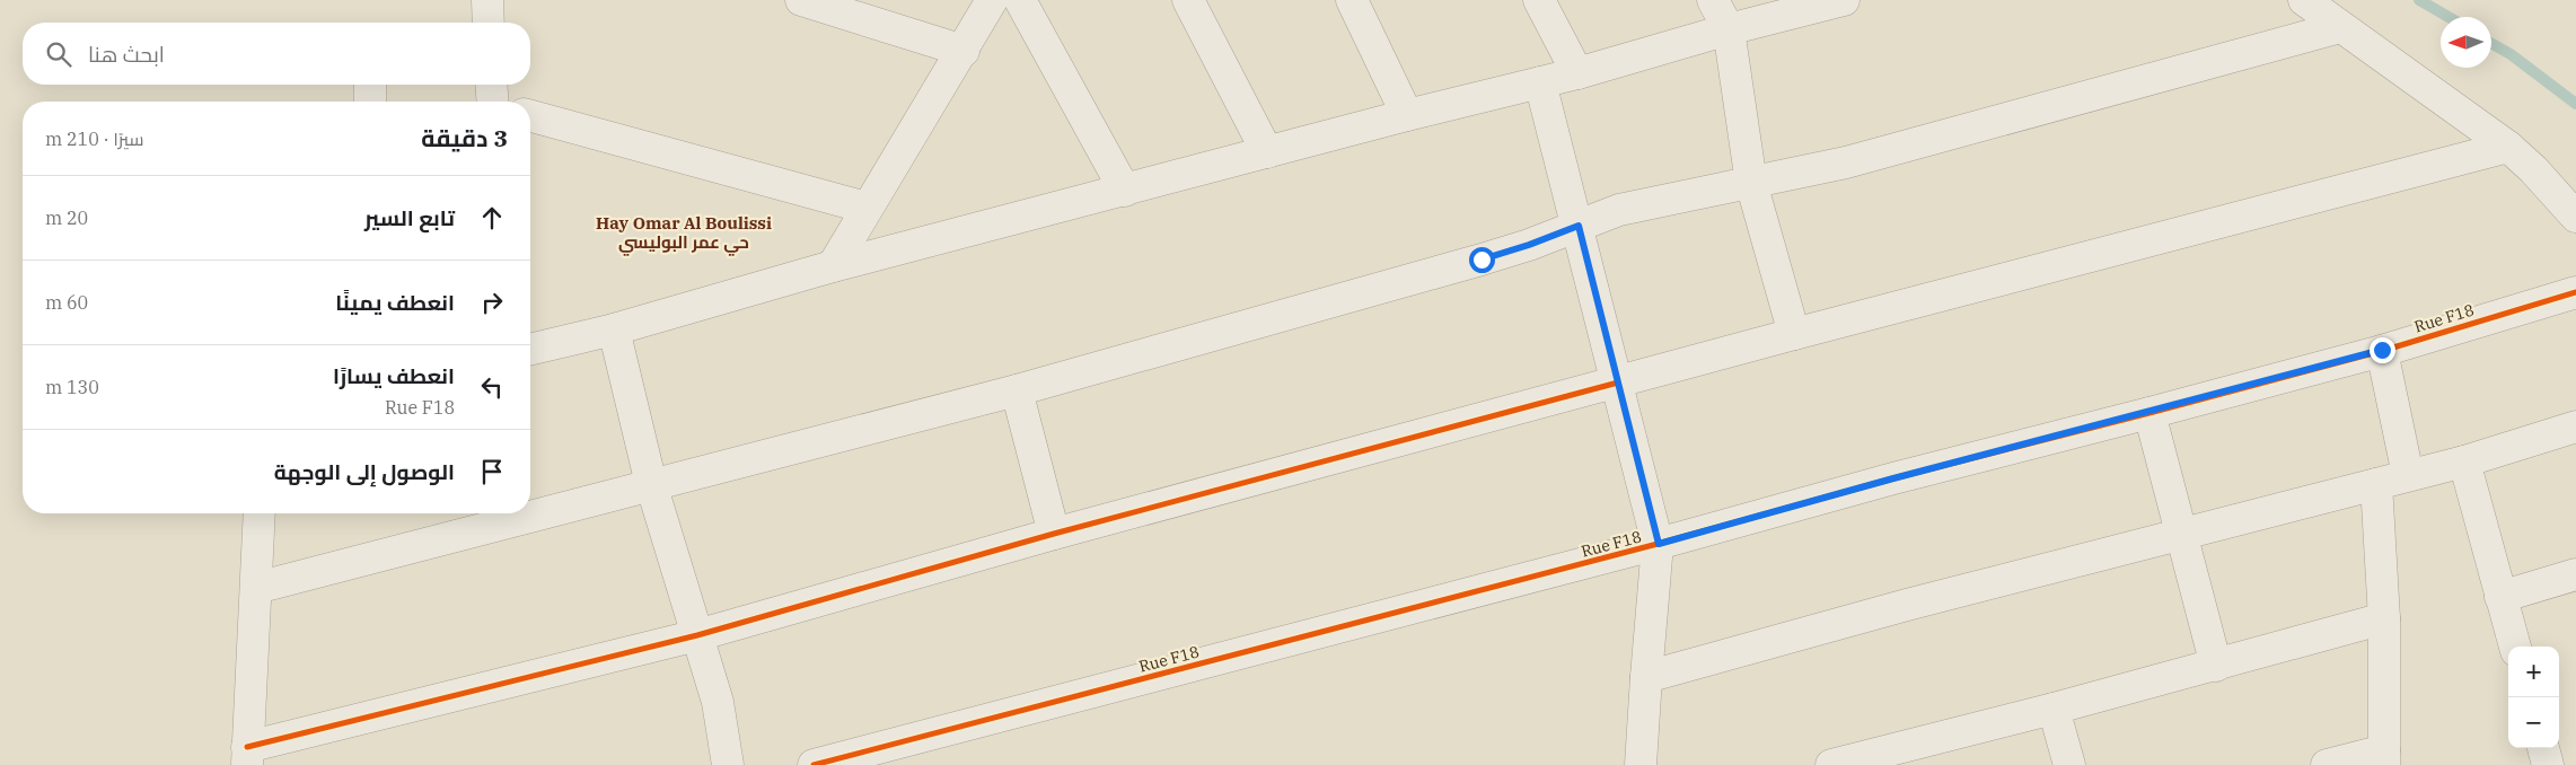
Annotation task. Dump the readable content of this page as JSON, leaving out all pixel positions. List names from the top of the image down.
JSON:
{
  "streets": {
    "street": ["Rue F18"]
  },
  "districts": ["Hay Omar Al Boulissi حي عمر البوليسي"],
  "north": "left",
  "page": {
    "search": "ابحث هنا",
    "heading": ["3 دقيقة", "سيرًا · 210 m"],
    "list": [
      ["تابع السير", "20 m"],
      ["انعطف يمينًا", "60 m"],
      ["انعطف يسارًا", "Rue F18", "130 m"],
      "الوصول إلى الوجهة"
    ],
    "map_buttons": ["+", "−"]
  }
}
